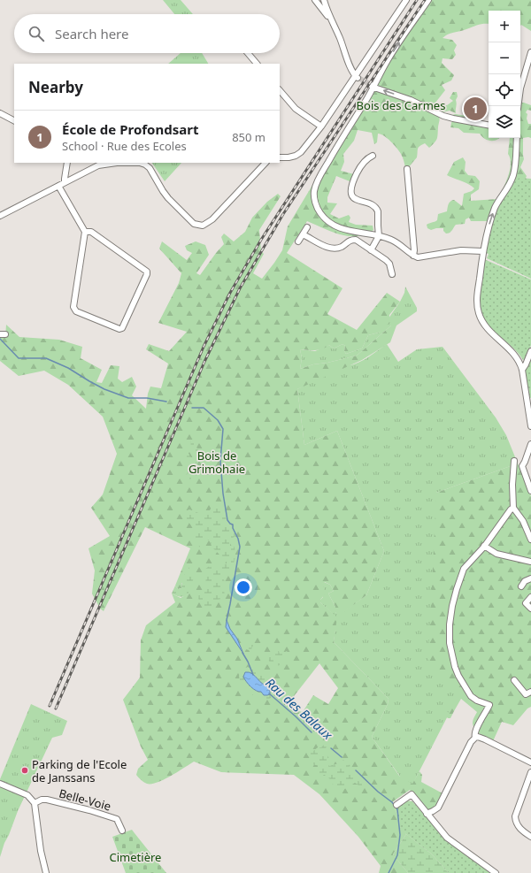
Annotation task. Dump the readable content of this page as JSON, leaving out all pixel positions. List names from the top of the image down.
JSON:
{
  "streets": {
    "street": ["Belle-Voie"]
  },
  "water": ["Rau des Balaux"],
  "parks": ["Bois des Carmes", "Bois de Grimohaie", "Cimetière"],
  "places": ["Parking de l'Ecole de Janssans"],
  "page": {
    "map_buttons": ["+", "−"],
    "search": "Search here",
    "heading": "Nearby",
    "pins": "1",
    "list": [
      {
        "mark": "1",
        "name": "École de Profondsart",
        "note": "School · Rue des Ecoles",
        "value": "850 m"
      }
    ]
  }
}
